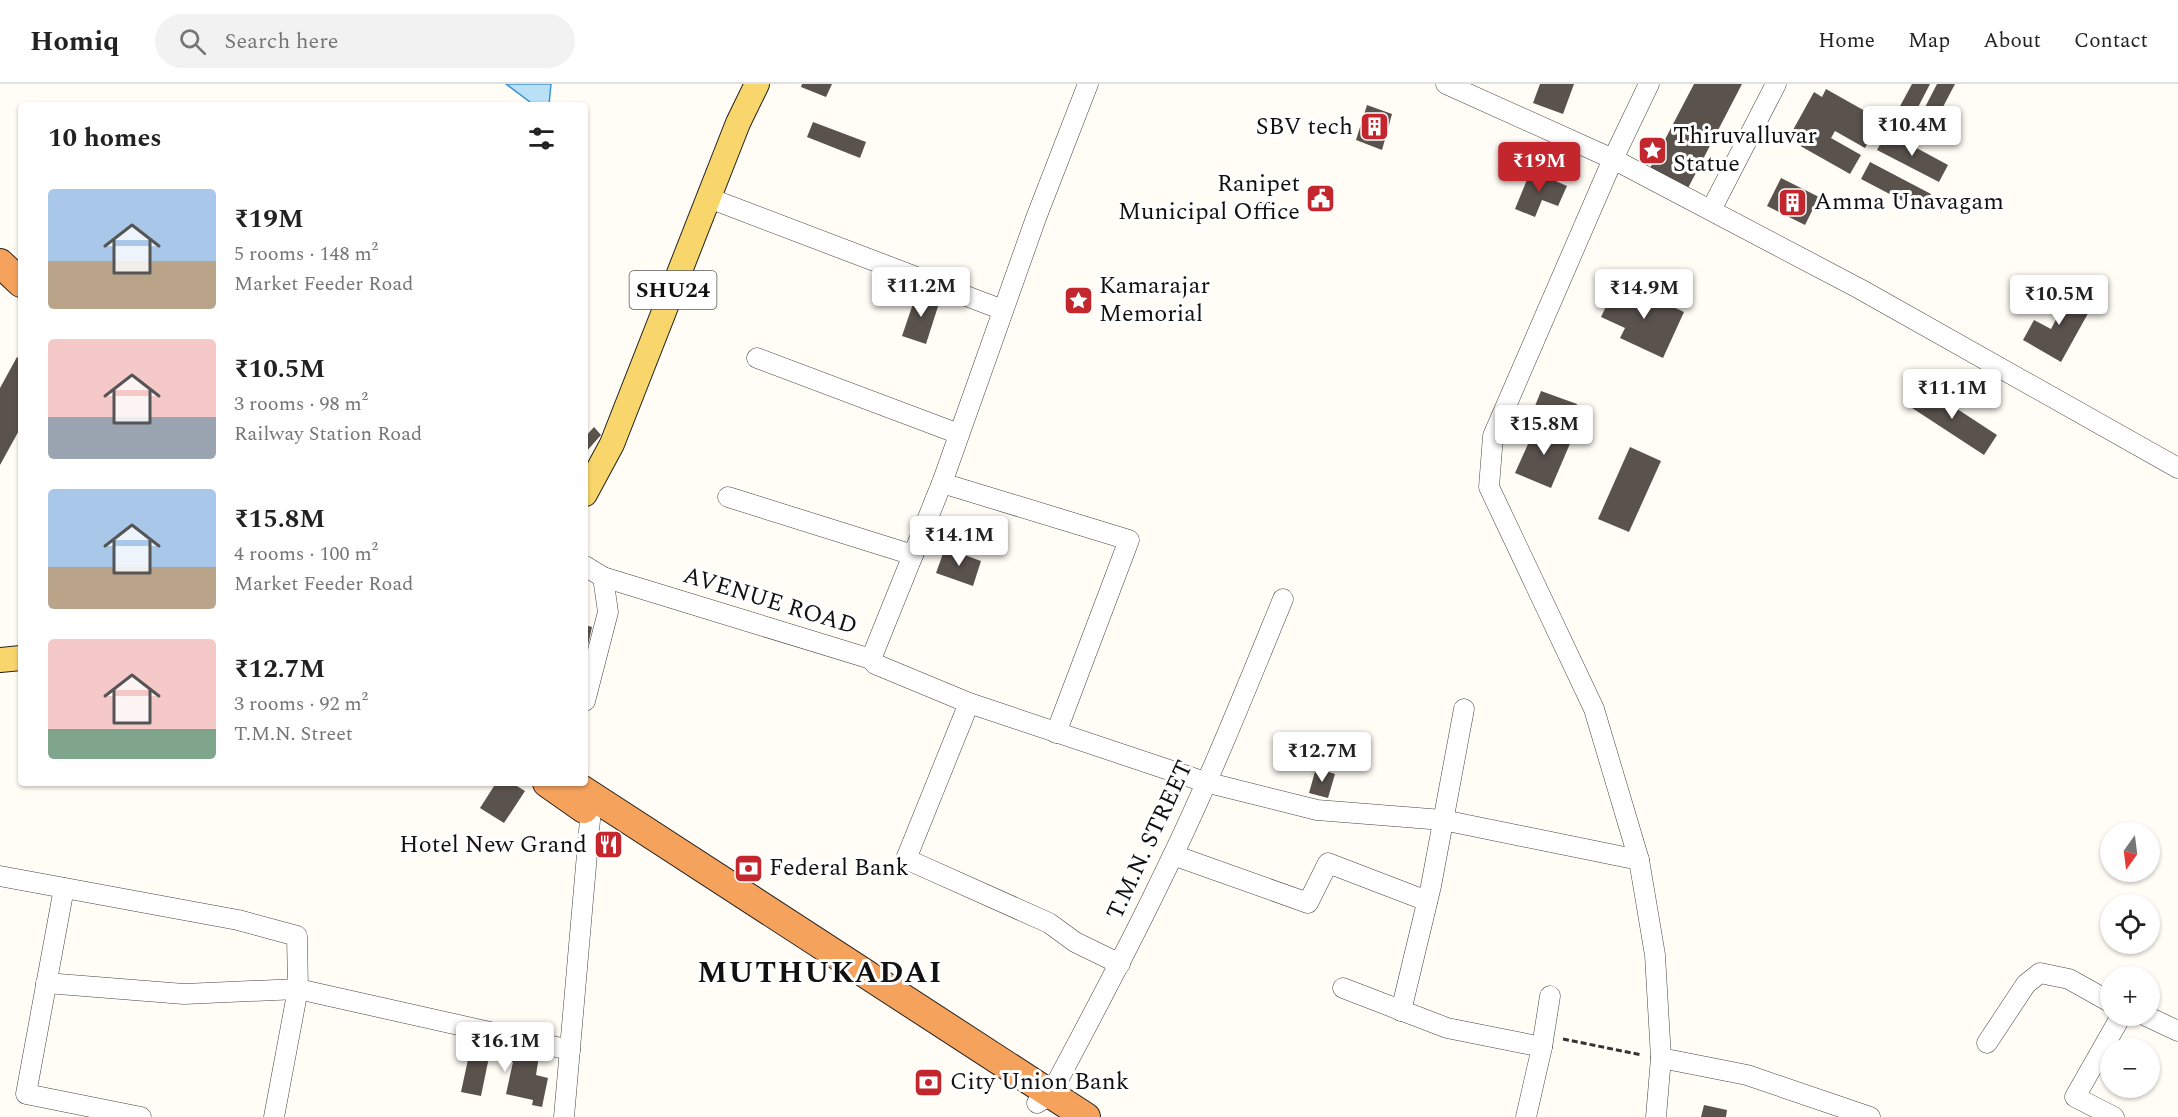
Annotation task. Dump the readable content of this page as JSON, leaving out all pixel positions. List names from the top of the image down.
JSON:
{
  "streets": {
    "main road": ["SHU24"],
    "street": ["AVENUE ROAD", "T.M.N. STREET"]
  },
  "districts": ["MUTHUKADAI"],
  "places": {
    "building": ["SBV tech", "Amma Unavagam"],
    "place": ["Thiruvalluvar Statue", "Kamarajar Memorial"],
    "public building": ["Ranipet Municipal Office"],
    "restaurant": ["Hotel New Grand"],
    "bank": ["Federal Bank", "City Union Bank"]
  },
  "north": "bottom",
  "page": {
    "header": "Homiq",
    "search": "Search here",
    "nav": [
      "Home",
      "Map",
      "About",
      "Contact"
    ],
    "heading": "10 homes",
    "price": [
      "₹10.4M",
      "₹19M",
      "₹11.2M",
      "₹14.9M",
      "₹10.5M",
      "₹11.1M",
      "₹15.8M",
      "₹14.1M",
      "₹12.7M",
      "₹16.1M"
    ],
    "list": [
      {
        "name": "₹19M",
        "note": "5 rooms · 148 m² · Market Feeder Road"
      },
      {
        "name": "₹10.5M",
        "note": "3 rooms · 98 m² · Railway Station Road"
      },
      {
        "name": "₹15.8M",
        "note": "4 rooms · 100 m² · Market Feeder Road"
      },
      {
        "name": "₹12.7M",
        "note": "3 rooms · 92 m² · T.M.N. Street"
      }
    ],
    "map_buttons": ["+", "−"]
  }
}
